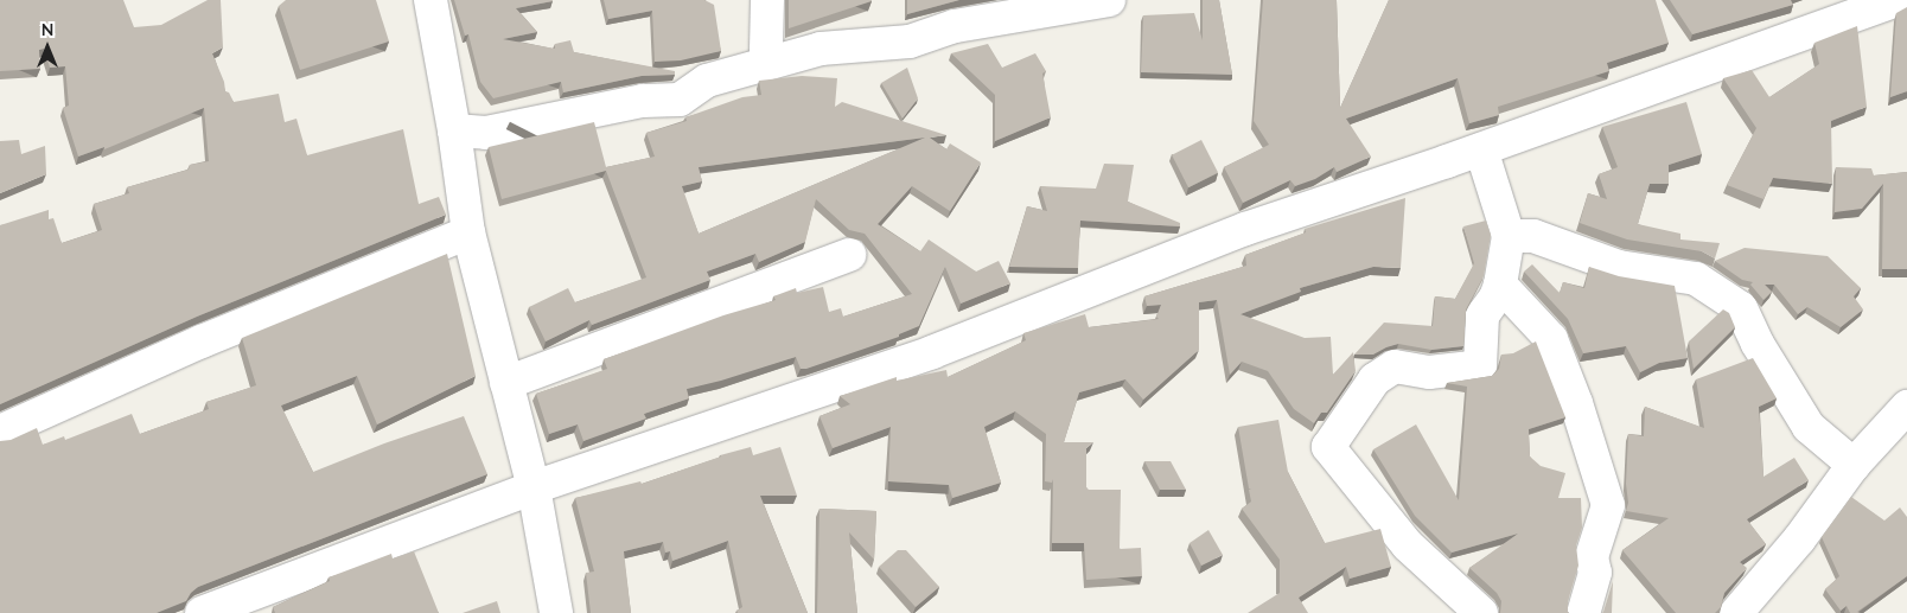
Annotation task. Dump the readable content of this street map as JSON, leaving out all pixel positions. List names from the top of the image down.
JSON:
{
  "north": "top"
}
